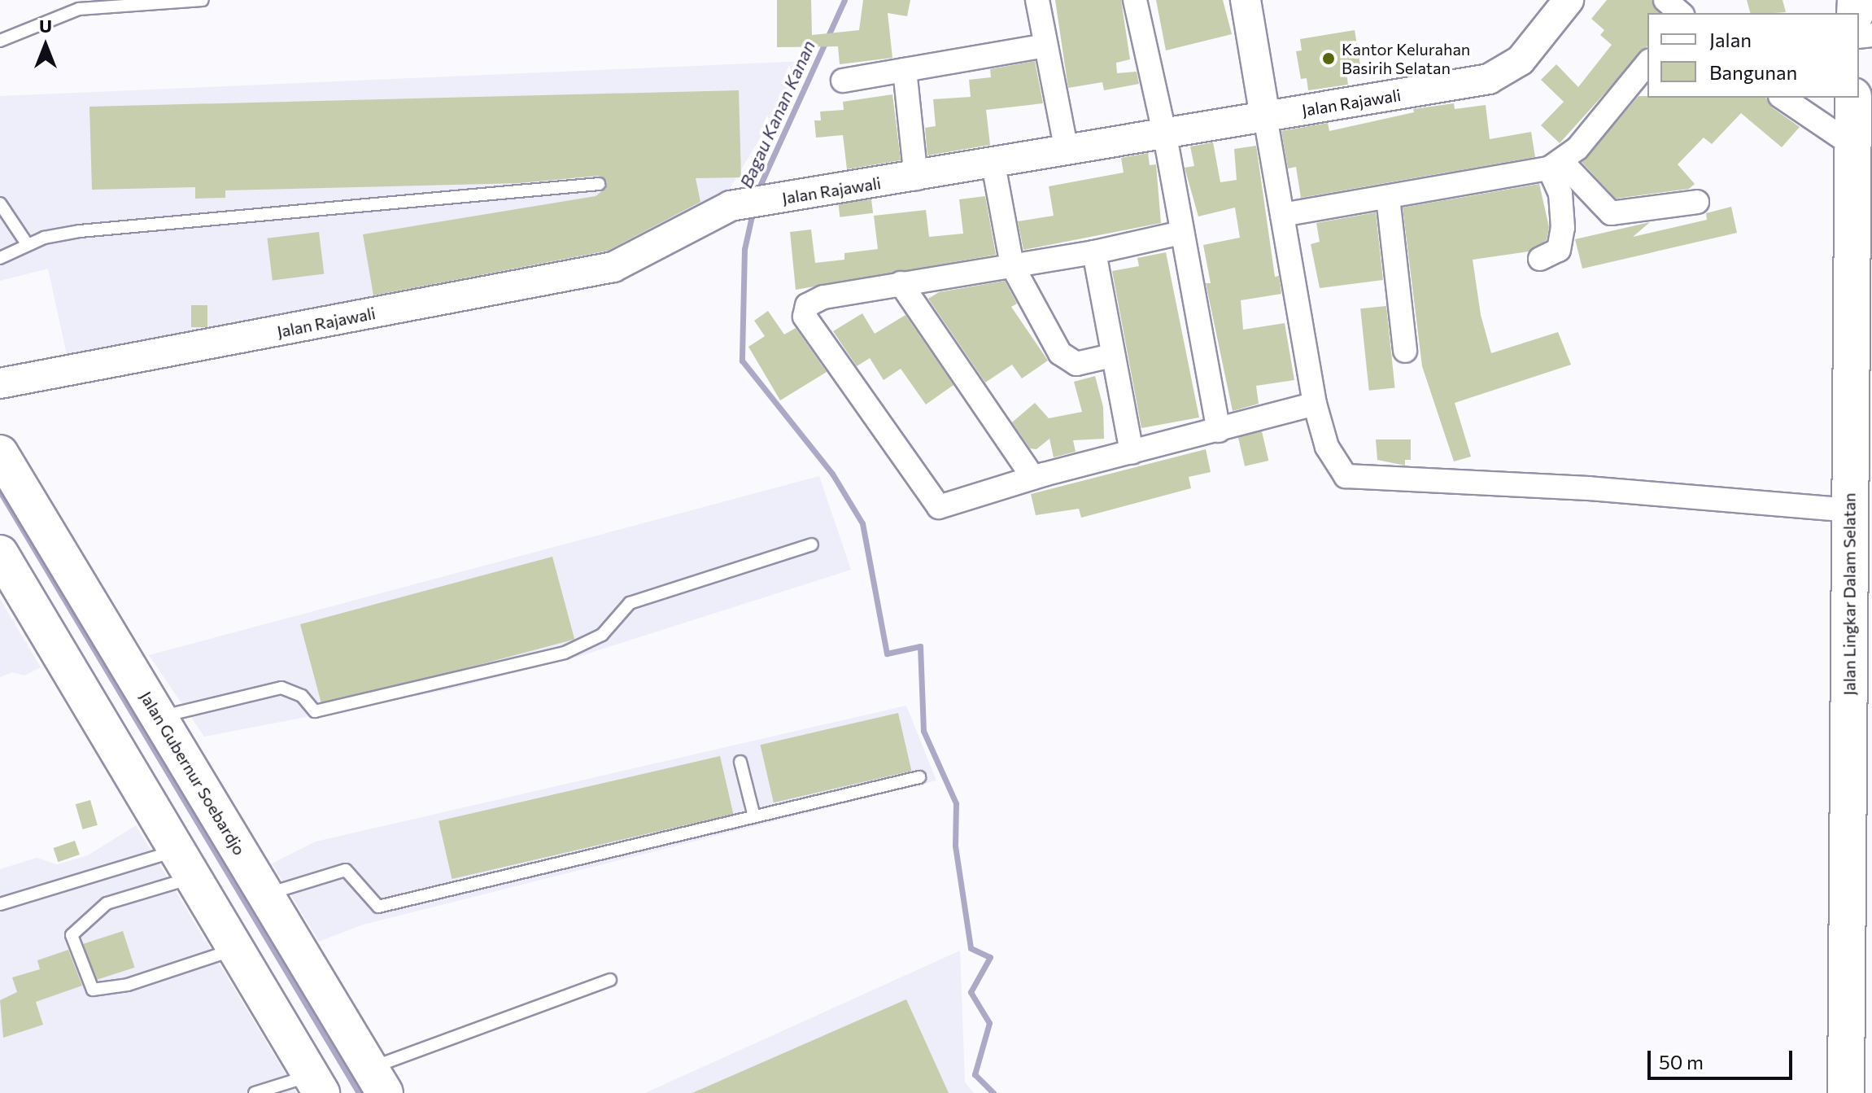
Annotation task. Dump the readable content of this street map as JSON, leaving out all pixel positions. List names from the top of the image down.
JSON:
{
  "streets": {
    "main road": ["Jalan Lingkar Dalam Selatan", "Jalan Gubernur Soebardjo"],
    "street": ["Jalan Rajawali"]
  },
  "water": ["Bagau Kanan Kanan"],
  "places": ["Kantor Kelurahan Basirih Selatan"],
  "legend": ["Jalan", "Bangunan"],
  "scale_bar": "50 m",
  "north": "top"
}
